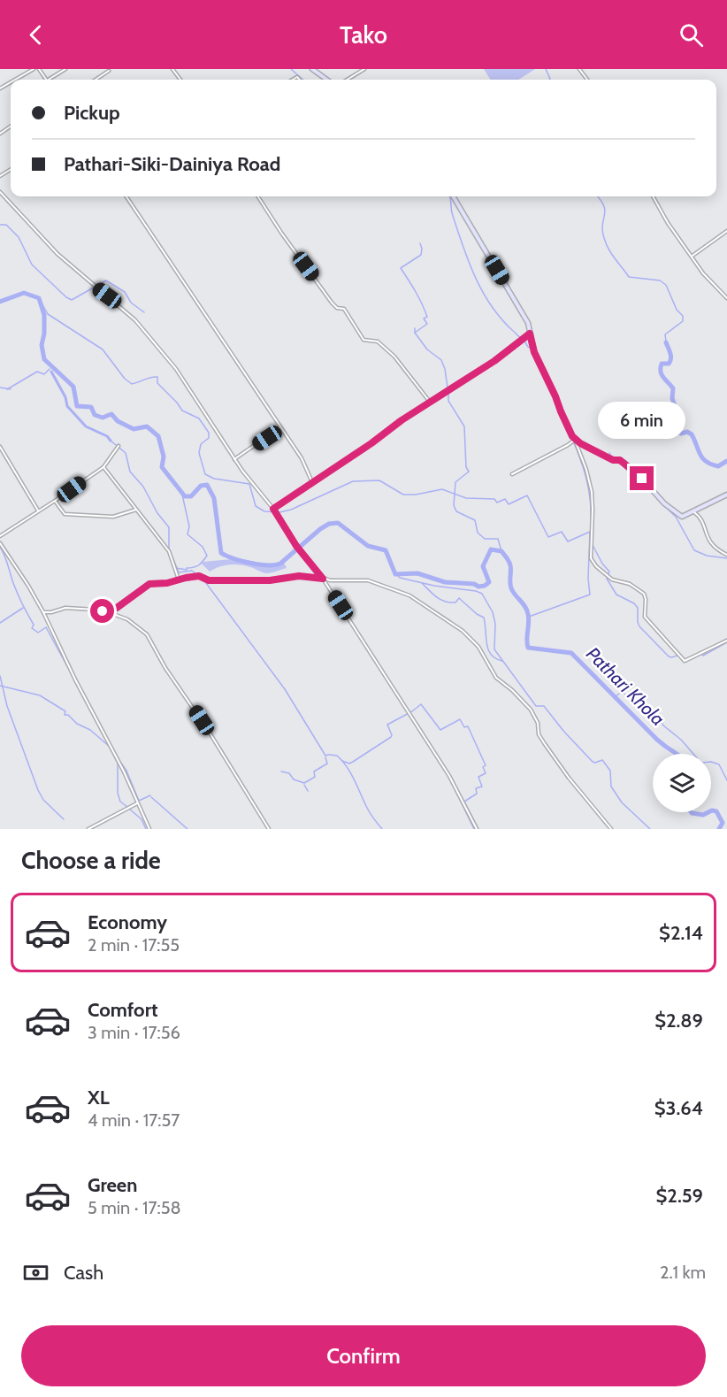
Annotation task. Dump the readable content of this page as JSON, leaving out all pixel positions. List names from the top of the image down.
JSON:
{
  "water": ["Pathari Khola"],
  "page": {
    "header": "Tako",
    "banner": ["Pickup", "Pathari-Siki-Dainiya Road"],
    "bubble": "6 min",
    "heading": "Choose a ride",
    "list": [
      {
        "name": "Economy",
        "note": "2 min · 17:55",
        "value": "$2.14"
      },
      {
        "name": "Comfort",
        "note": "3 min · 17:56",
        "value": "$2.89"
      },
      {
        "name": "XL",
        "note": "4 min · 17:57",
        "value": "$3.64"
      },
      {
        "name": "Green",
        "note": "5 min · 17:58",
        "value": "$2.59"
      }
    ],
    "pay": ["Cash", "2.1 km"],
    "buttons": "Confirm"
  }
}
